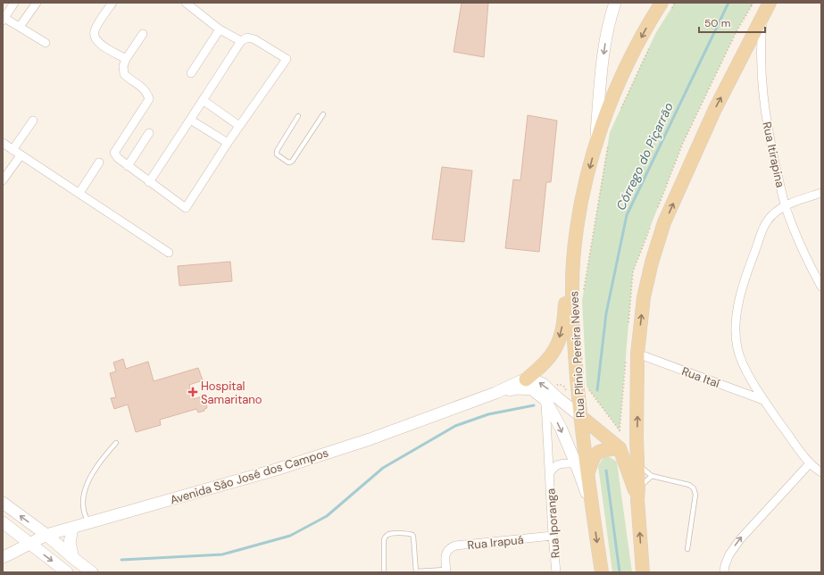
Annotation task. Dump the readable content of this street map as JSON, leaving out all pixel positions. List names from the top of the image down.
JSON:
{
  "streets": {
    "main road": ["Rua Plínio Pereira Neves", "Avenida São José dos Campos"],
    "street": [
      "Rua Itirapina",
      "Rua Itaí",
      "Rua Iporanga",
      "Rua Irapuá"
    ]
  },
  "crossings": [
    ["Rua Plínio Pereira Neves", "Avenida São José dos Campos"],
    ["Avenida São José dos Campos", "Rua Iporanga"],
    ["Rua Iporanga", "Rua Irapuá"]
  ],
  "water": ["Córrego do Piçarrão"],
  "places": {
    "health": ["Hospital Samaritano"]
  },
  "scale_bar": "50 m"
}
